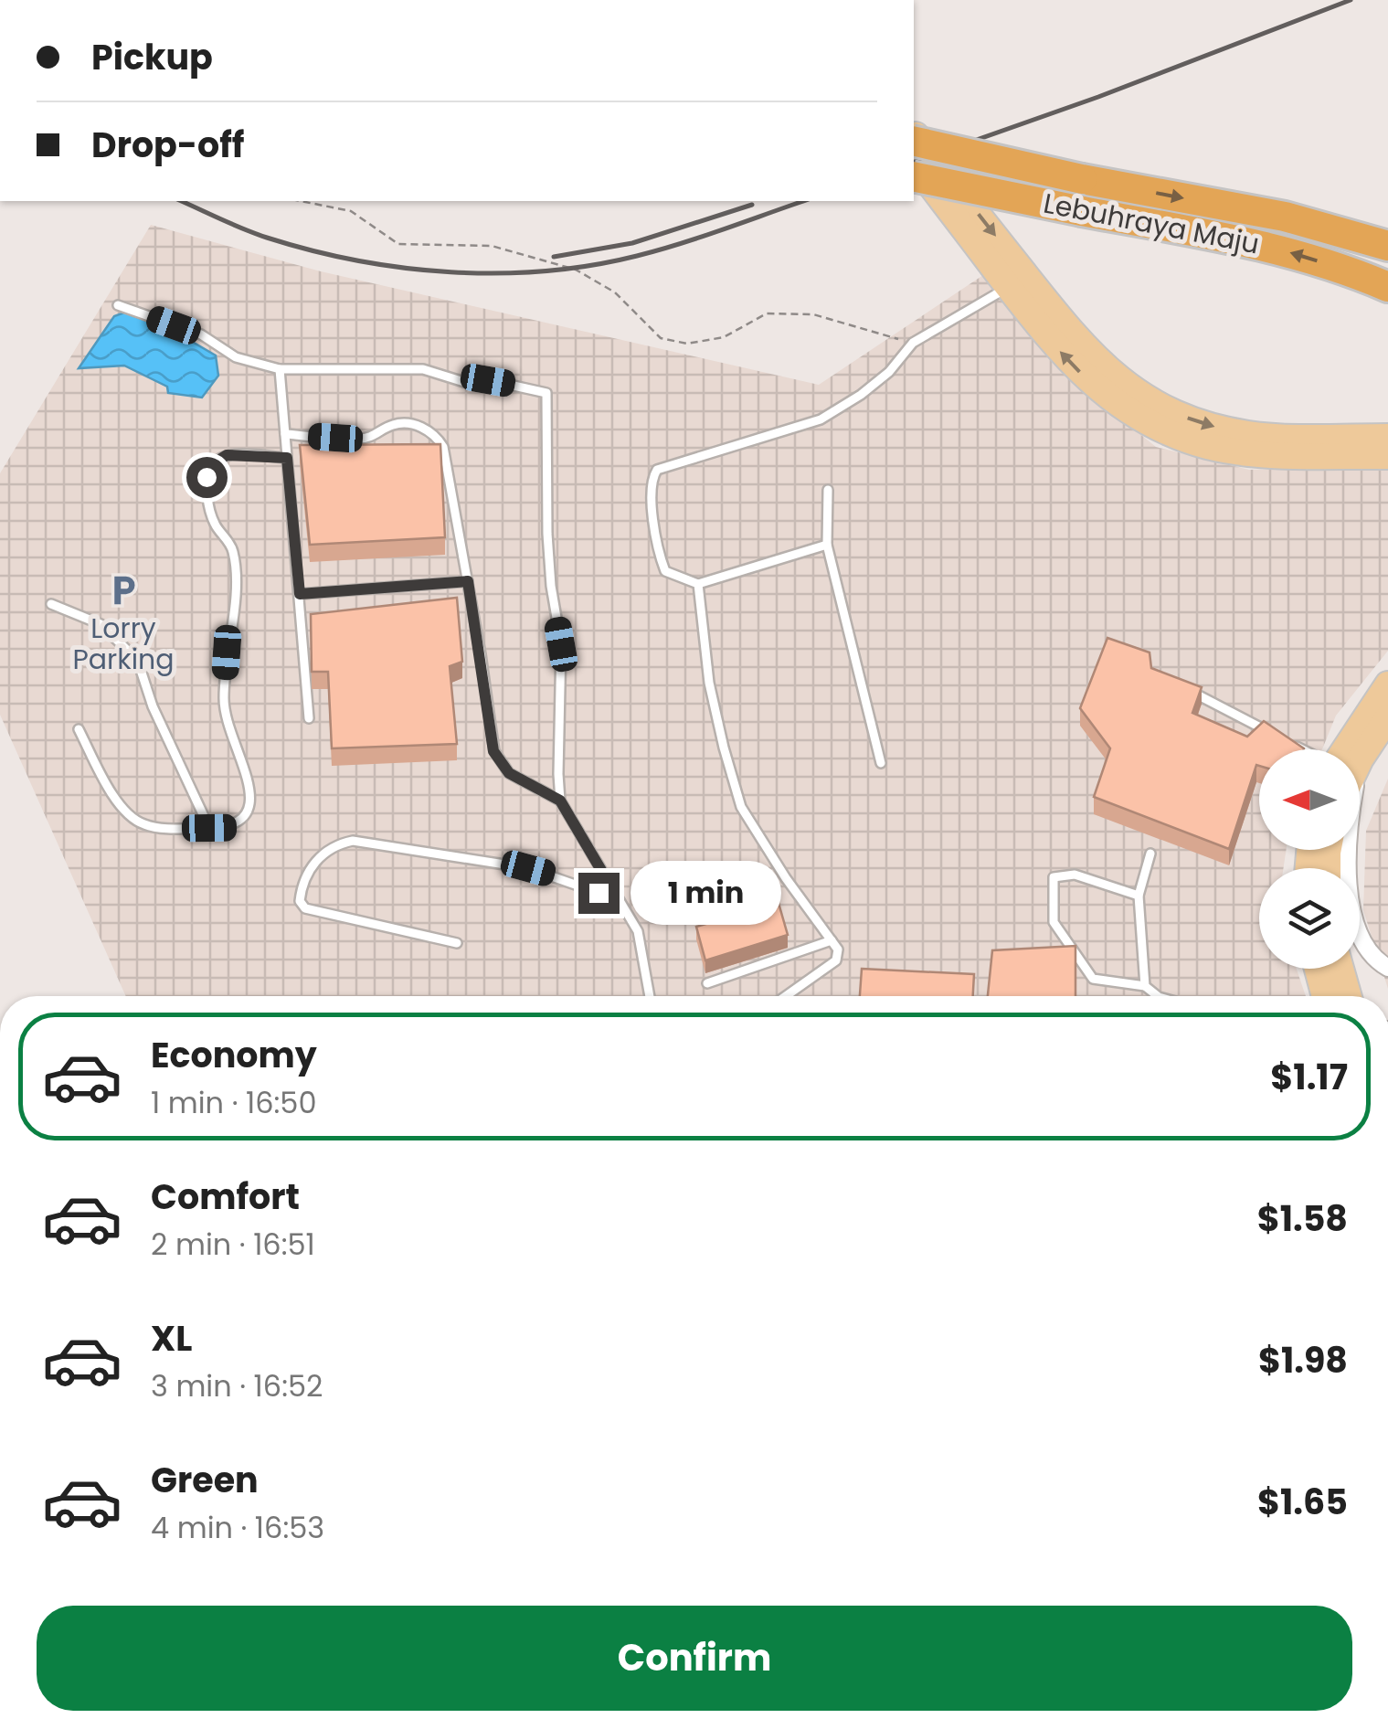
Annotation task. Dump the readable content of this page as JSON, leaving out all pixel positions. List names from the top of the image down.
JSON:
{
  "streets": {
    "highway": ["Lebuhraya Maju"]
  },
  "places": {
    "parking": ["Lorry Parking"]
  },
  "north": "left",
  "page": {
    "banner": ["Pickup", "Drop-off"],
    "bubble": "1 min",
    "list": [
      {
        "name": "Economy",
        "note": "1 min · 16:50",
        "value": "$1.17"
      },
      {
        "name": "Comfort",
        "note": "2 min · 16:51",
        "value": "$1.58"
      },
      {
        "name": "XL",
        "note": "3 min · 16:52",
        "value": "$1.98"
      },
      {
        "name": "Green",
        "note": "4 min · 16:53",
        "value": "$1.65"
      }
    ],
    "buttons": "Confirm"
  }
}
